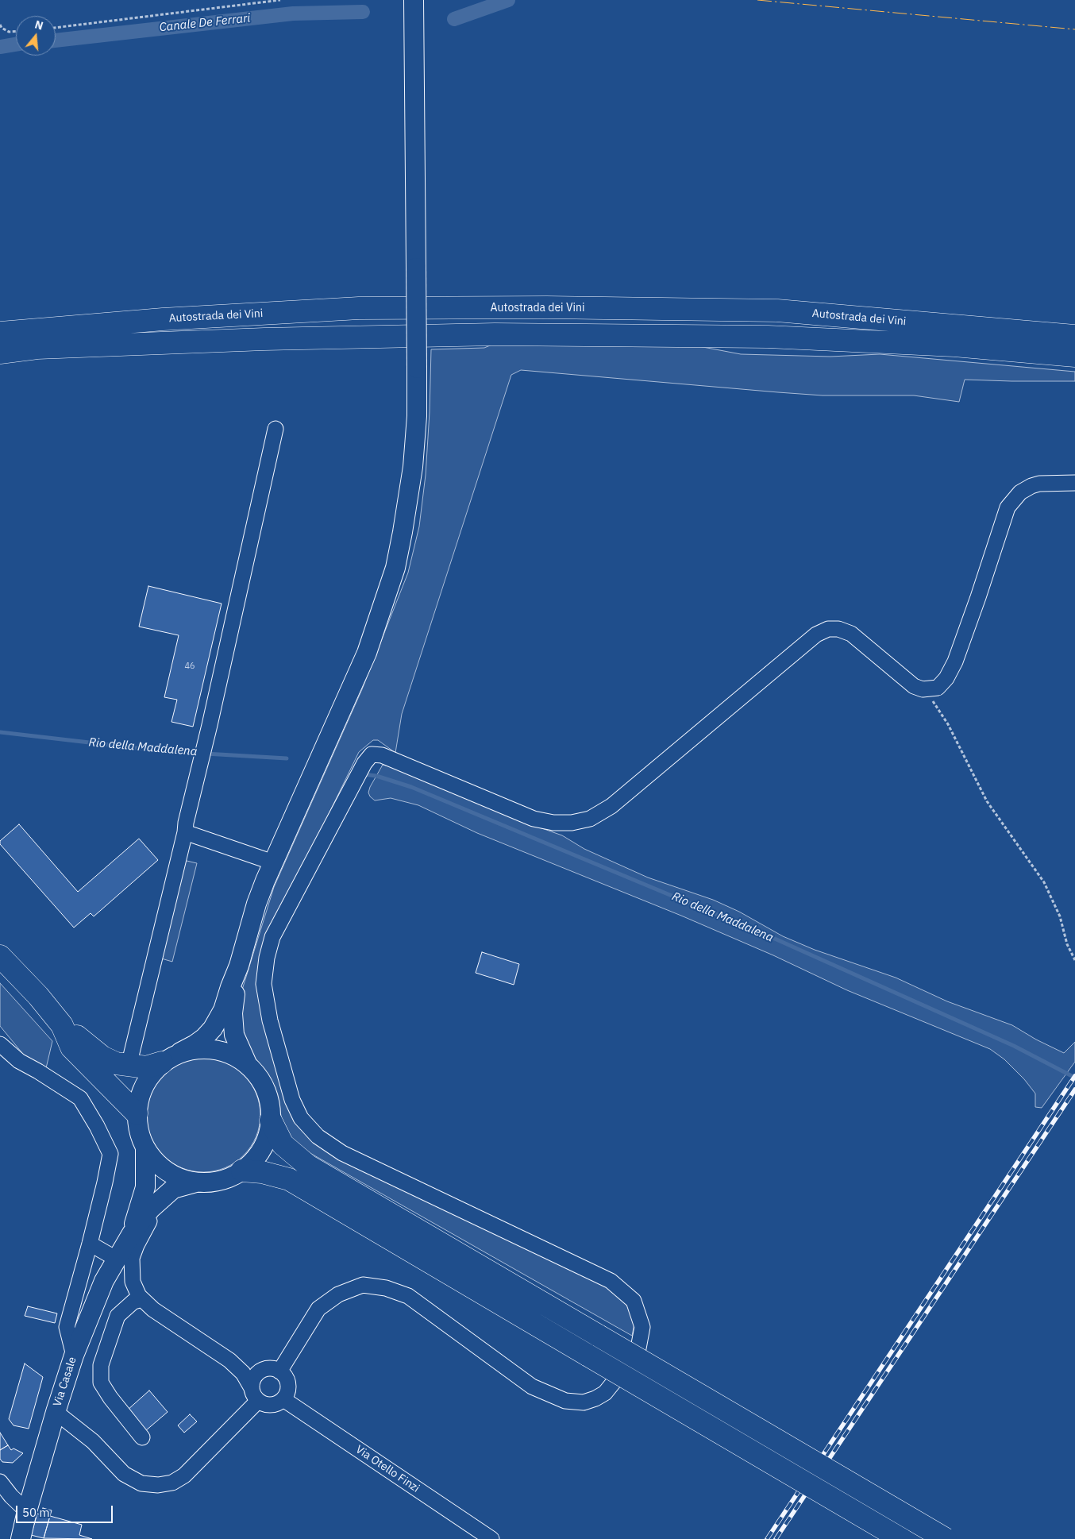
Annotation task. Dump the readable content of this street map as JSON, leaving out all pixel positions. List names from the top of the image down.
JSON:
{
  "streets": {
    "highway": ["Autostrada dei Vini"],
    "main road": ["Via Casale"],
    "street": ["Via Otello Finzi"]
  },
  "water": ["Canale De Ferrari", "Rio della Maddalena"],
  "house_numbers": ["46"],
  "scale_bar": "50 m",
  "north": "top"
}
